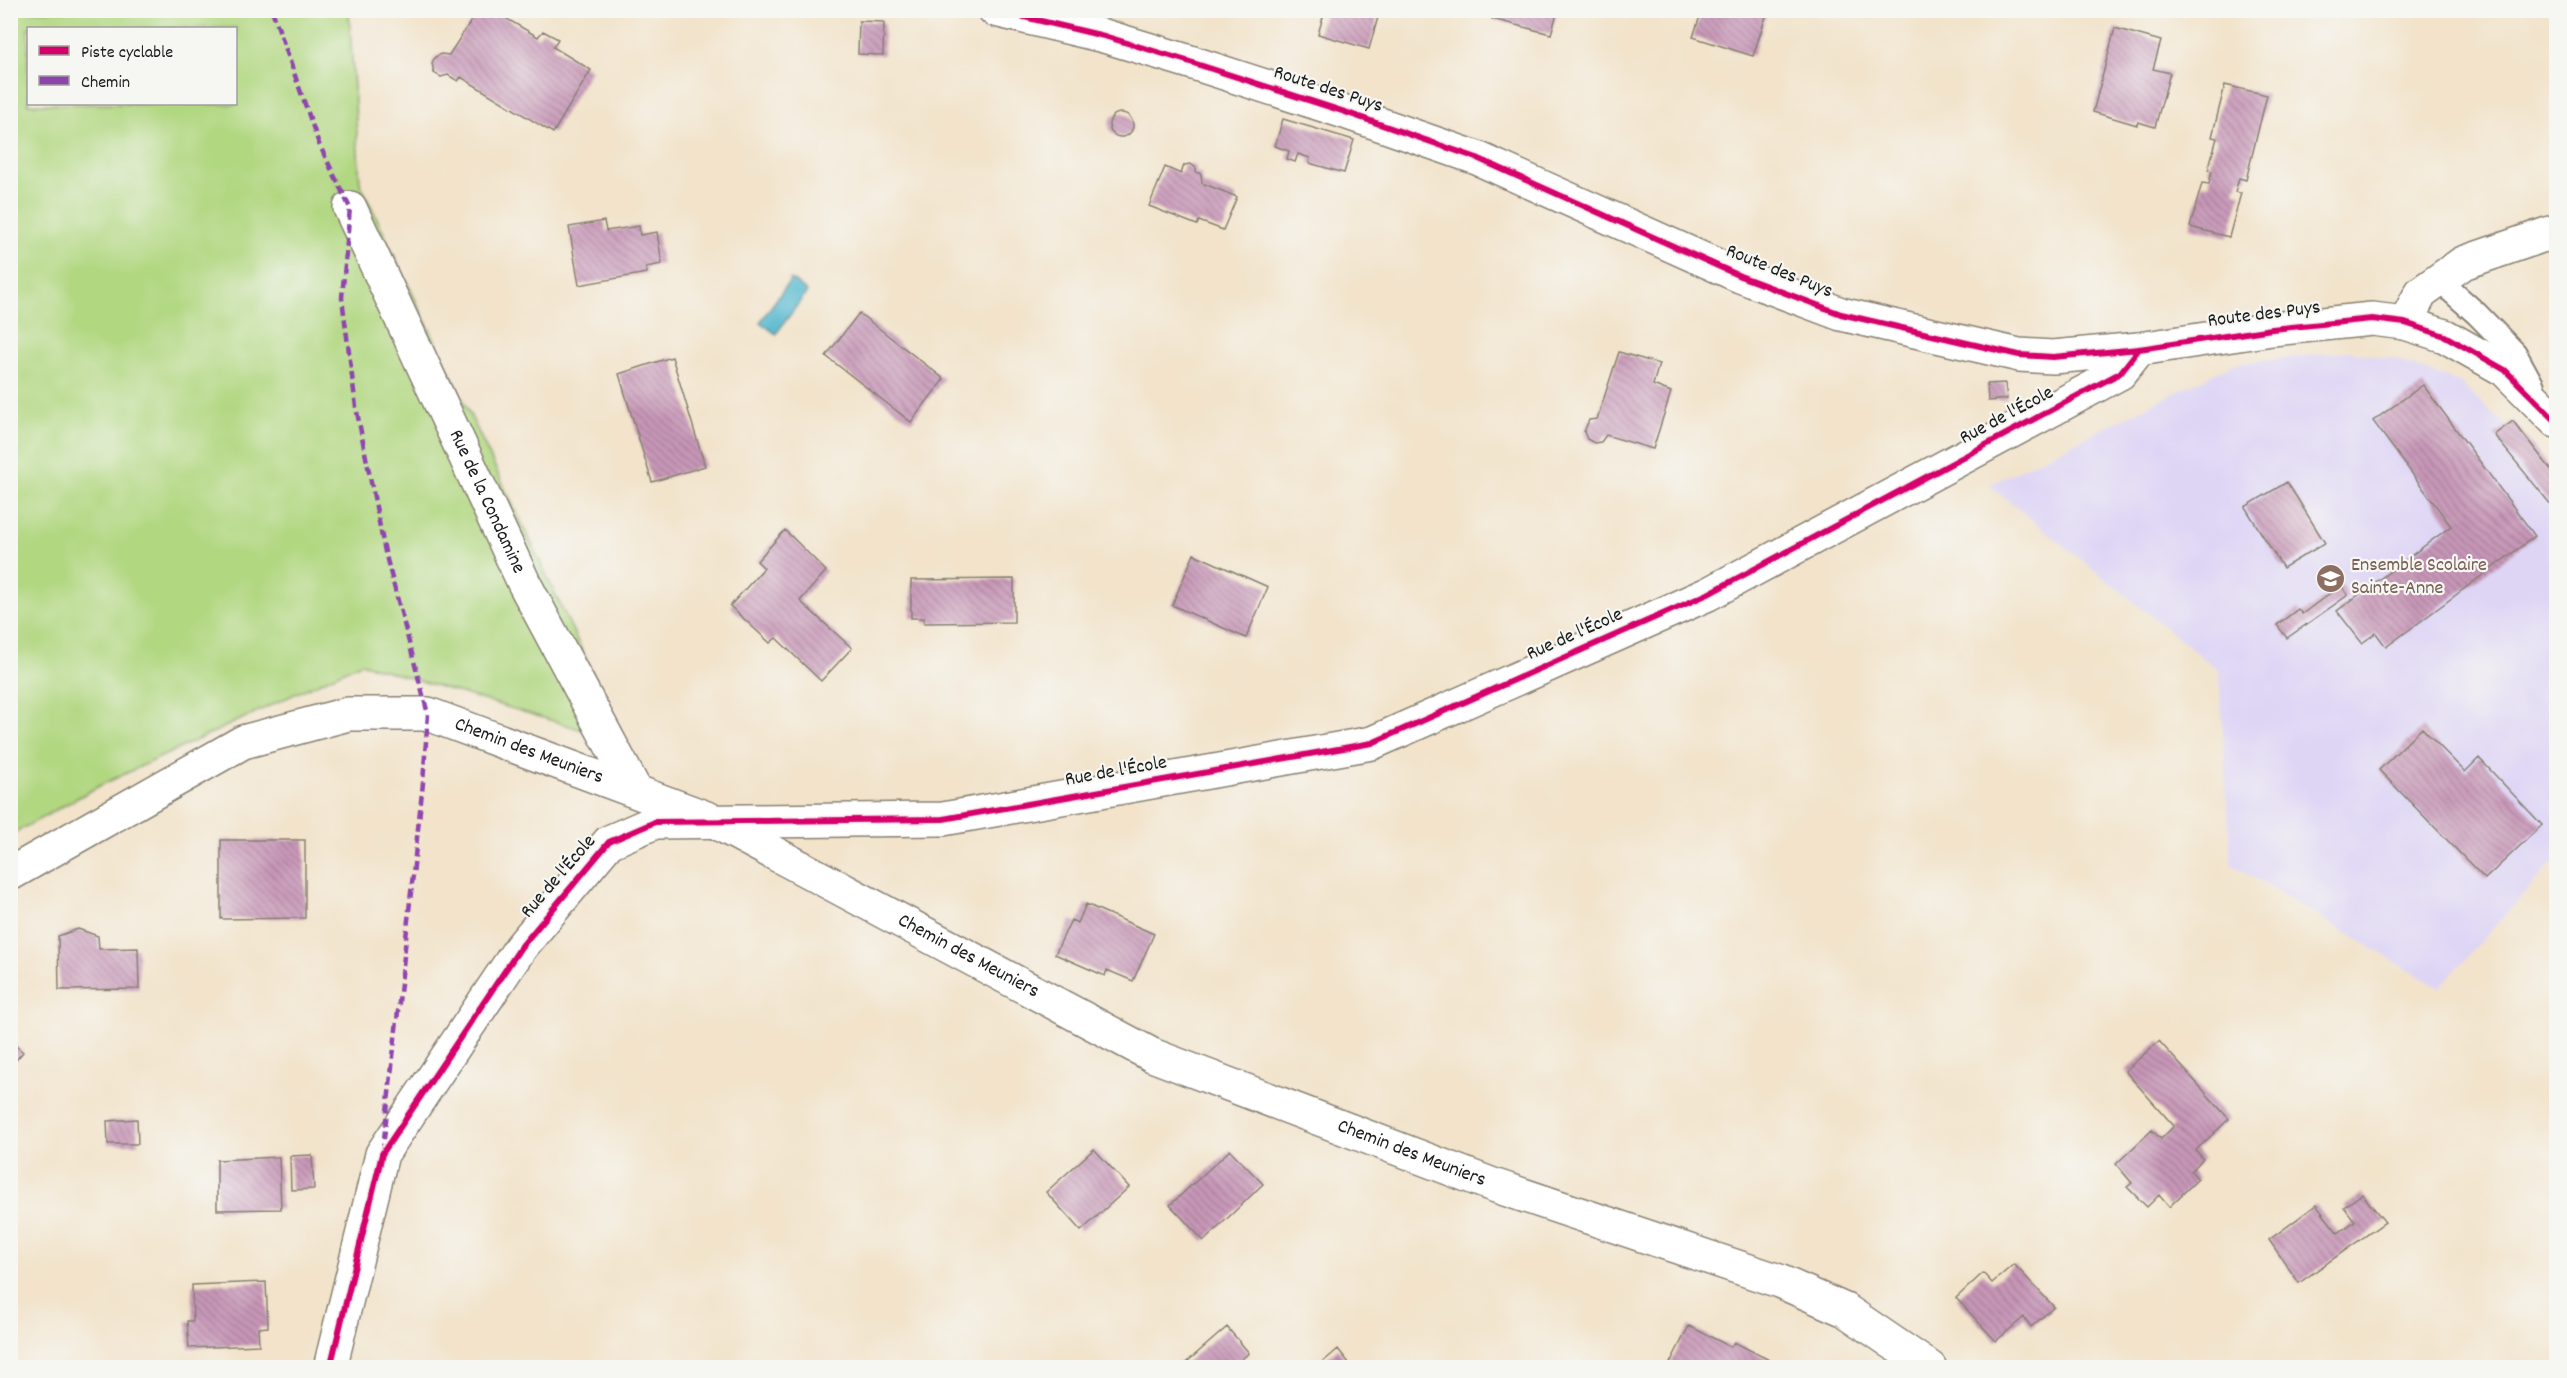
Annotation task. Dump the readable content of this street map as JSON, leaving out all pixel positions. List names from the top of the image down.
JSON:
{
  "streets": {
    "street": [
      "Route des Puys",
      "Rue de l'École",
      "Rue de la Condamine",
      "Chemin des Meuniers"
    ]
  },
  "crossings": [
    ["Route des Puys", "Rue de l'École"],
    ["Rue de l'École", "Chemin des Meuniers"],
    ["Rue de la Condamine", "Chemin des Meuniers"]
  ],
  "places": {
    "school or university": ["Ensemble Scolaire Sainte-Anne"]
  },
  "legend": ["Piste cyclable", "Chemin"]
}
